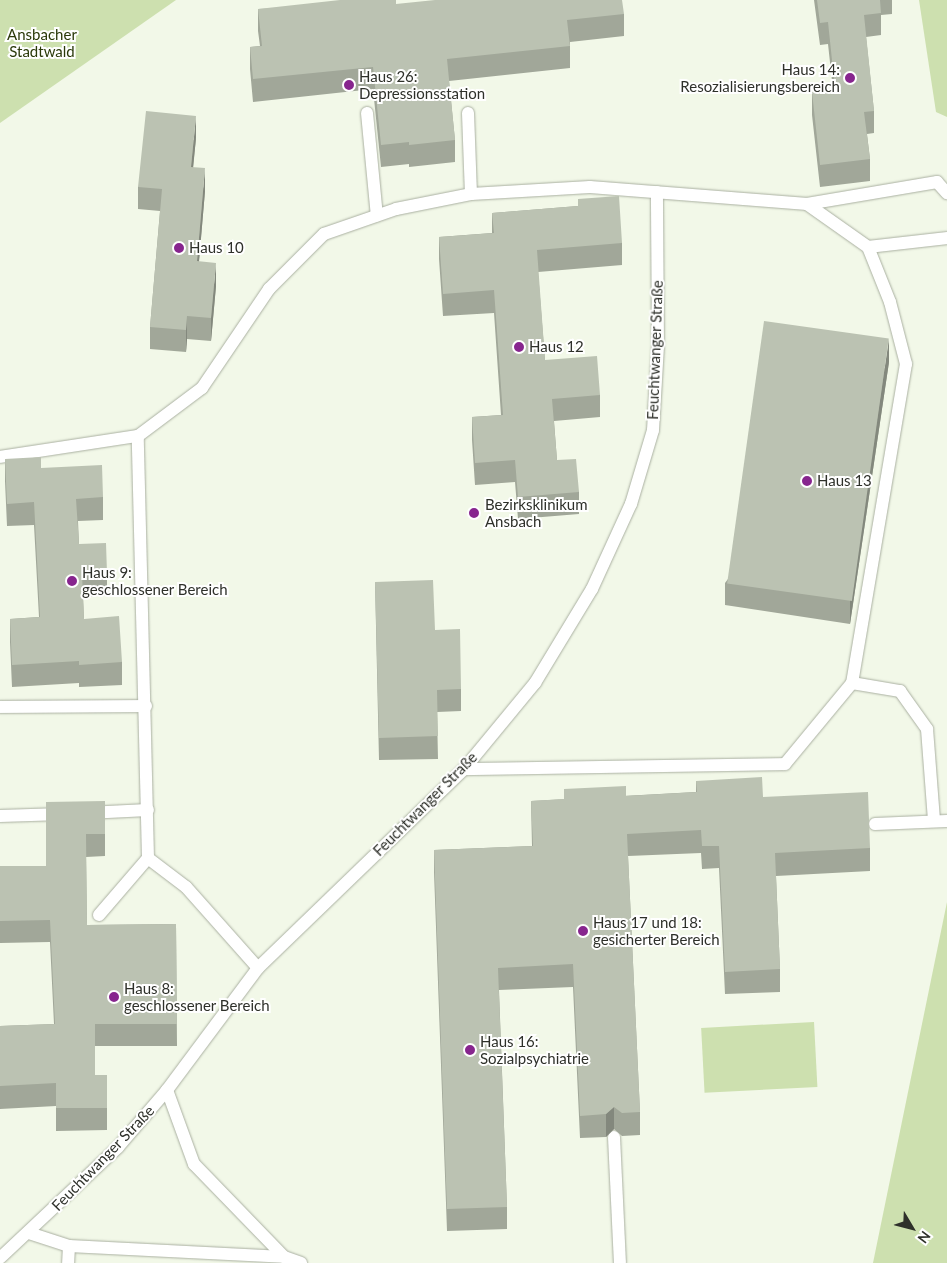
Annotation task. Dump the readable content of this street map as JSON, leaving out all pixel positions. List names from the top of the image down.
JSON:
{
  "streets": {
    "lane": ["Feuchtwanger Straße"]
  },
  "parks": ["Ansbacher Stadtwald"],
  "places": [
    "Haus 14: Resozialisierungsbereich",
    "Haus 26: Depressionsstation",
    "Haus 10",
    "Haus 12",
    "Haus 13",
    "Bezirksklinikum Ansbach",
    "Haus 9: geschlossener Bereich",
    "Haus 17 und 18: gesicherter Bereich",
    "Haus 8: geschlossener Bereich",
    "Haus 16: Sozialpsychiatrie"
  ],
  "north": "bottom right"
}
